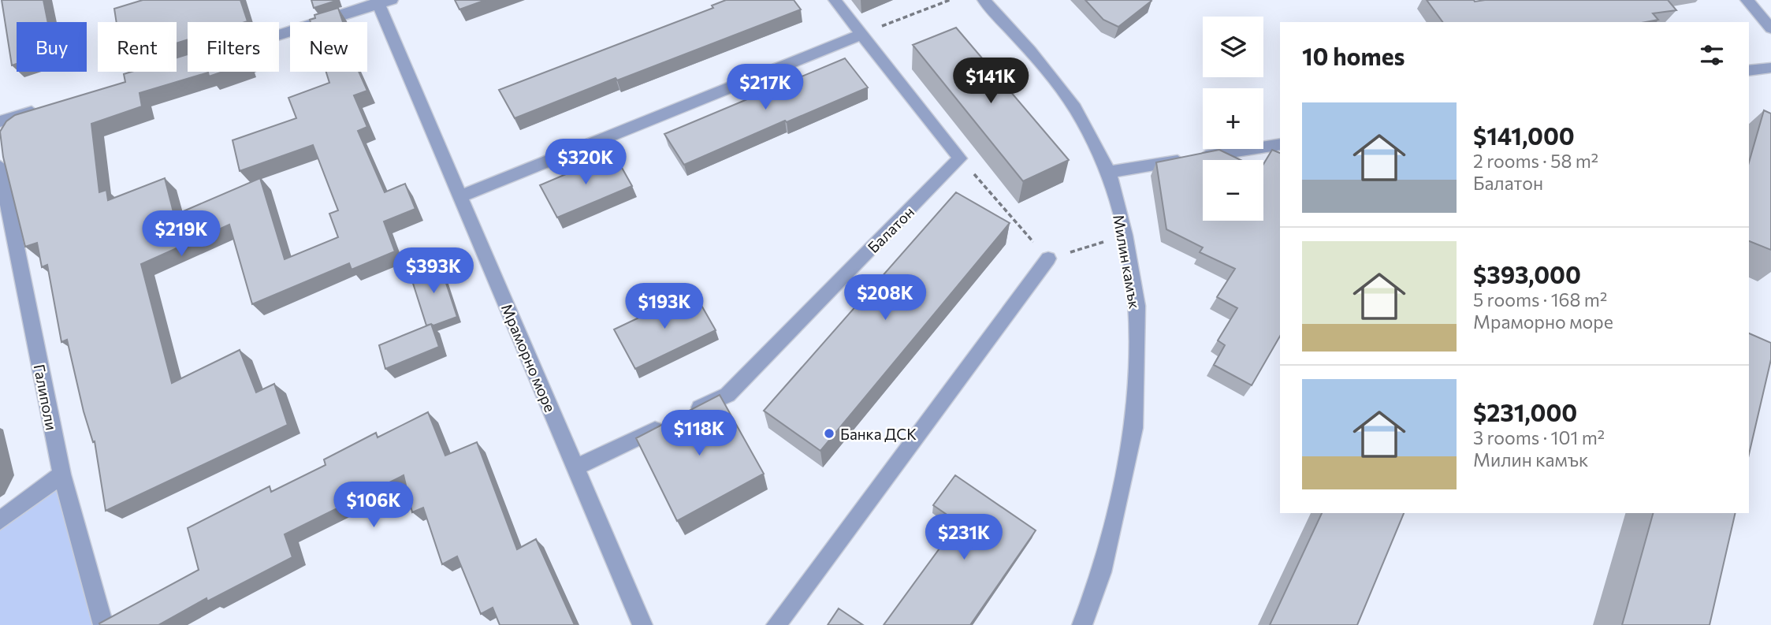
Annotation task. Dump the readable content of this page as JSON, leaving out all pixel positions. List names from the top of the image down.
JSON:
{
  "streets": {
    "street": [
      "Балатон",
      "Милин камък",
      "Мраморно море",
      "Галиполи"
    ]
  },
  "places": ["Банка ДСК"],
  "page": {
    "map_buttons": ["+", "−"],
    "chip": [
      "Buy",
      "Rent",
      "Filters",
      "New"
    ],
    "heading": "10 homes",
    "price": [
      "$141K",
      "$217K",
      "$320K",
      "$219K",
      "$393K",
      "$208K",
      "$193K",
      "$118K",
      "$106K",
      "$231K"
    ],
    "list": [
      {
        "name": "$141,000",
        "note": "2 rooms · 58 m² · Балатон"
      },
      {
        "name": "$393,000",
        "note": "5 rooms · 168 m² · Мраморно море"
      },
      {
        "name": "$231,000",
        "note": "3 rooms · 101 m² · Милин камък"
      }
    ]
  }
}
